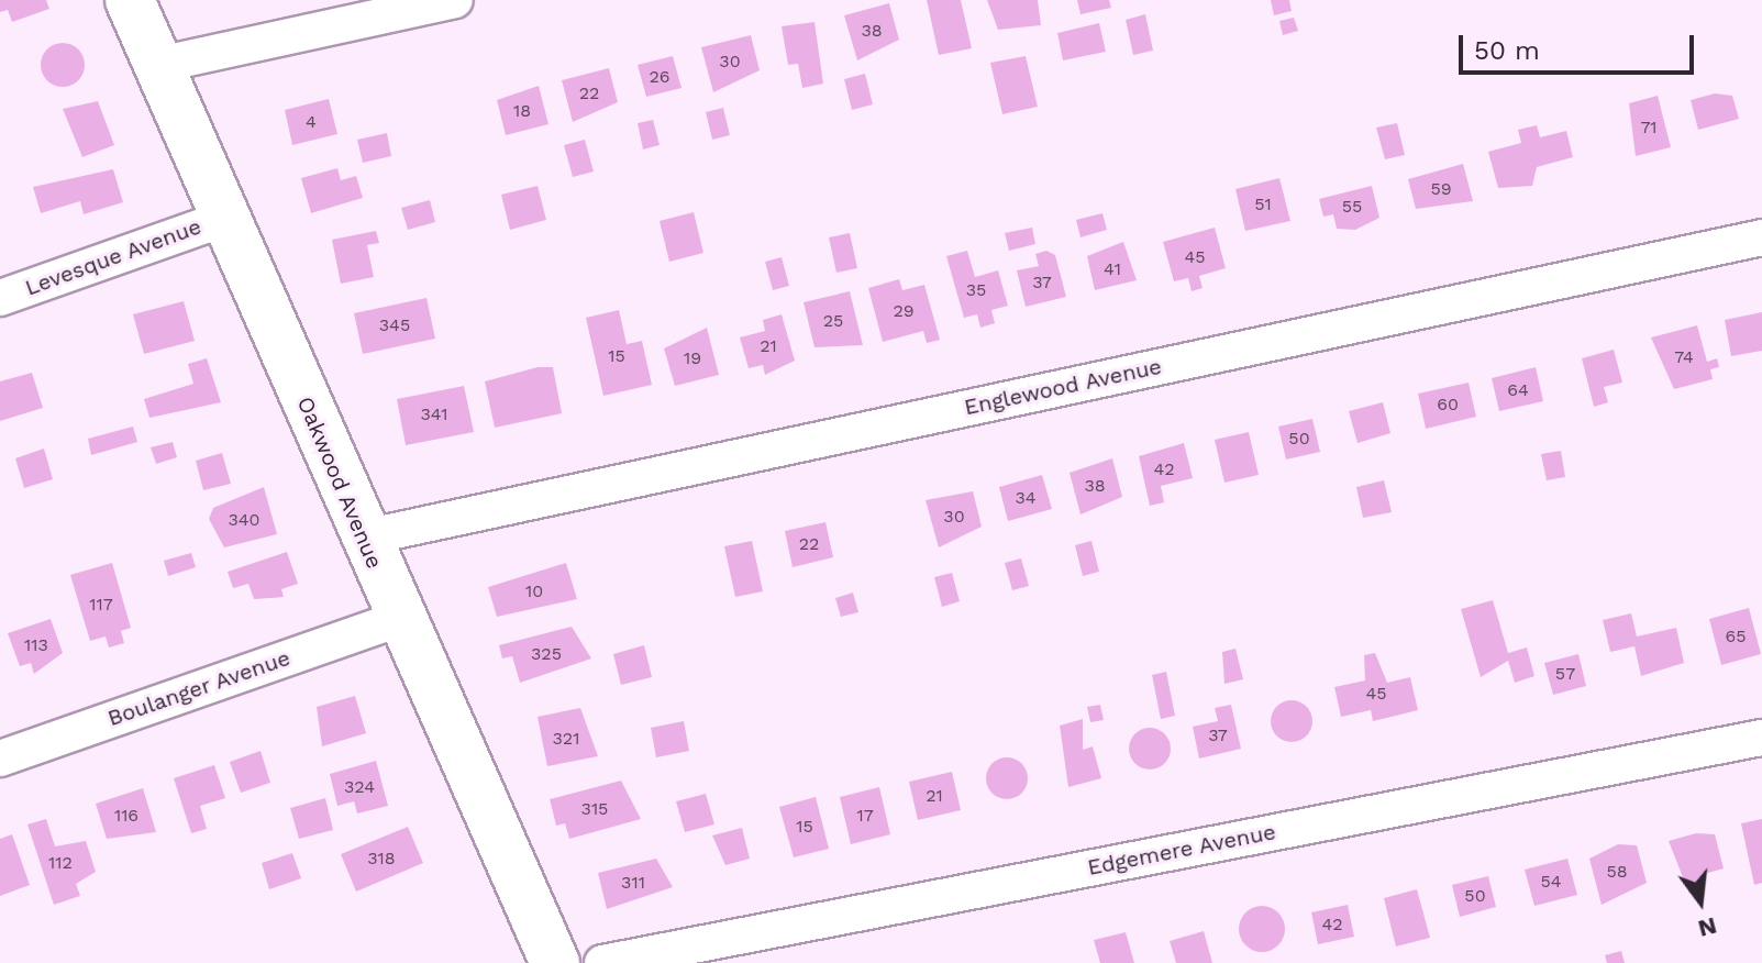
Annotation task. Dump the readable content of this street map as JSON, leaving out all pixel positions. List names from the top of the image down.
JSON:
{
  "streets": {
    "street": [
      "Levesque Avenue",
      "Englewood Avenue",
      "Oakwood Avenue",
      "Boulanger Avenue",
      "Edgemere Avenue"
    ]
  },
  "crossings": [
    ["Levesque Avenue", "Oakwood Avenue"],
    ["Englewood Avenue", "Oakwood Avenue"],
    ["Oakwood Avenue", "Boulanger Avenue"]
  ],
  "house_numbers": [
    "38",
    "30",
    "26",
    "22",
    "18",
    "4",
    "71",
    "59",
    "51",
    "55",
    "45",
    "41",
    "37",
    "35",
    "29",
    "25",
    "345",
    "21",
    "15",
    "74",
    "19",
    "64",
    "60",
    "341",
    "50",
    "42",
    "38",
    "34",
    "30",
    "340",
    "22",
    "10",
    "117",
    "65",
    "113",
    "325",
    "57",
    "45",
    "37",
    "321",
    "324",
    "21",
    "315",
    "116",
    "17",
    "15",
    "318",
    "112",
    "58",
    "54",
    "311",
    "50",
    "42"
  ],
  "scale_bar": "50 m",
  "north": "bottom"
}
